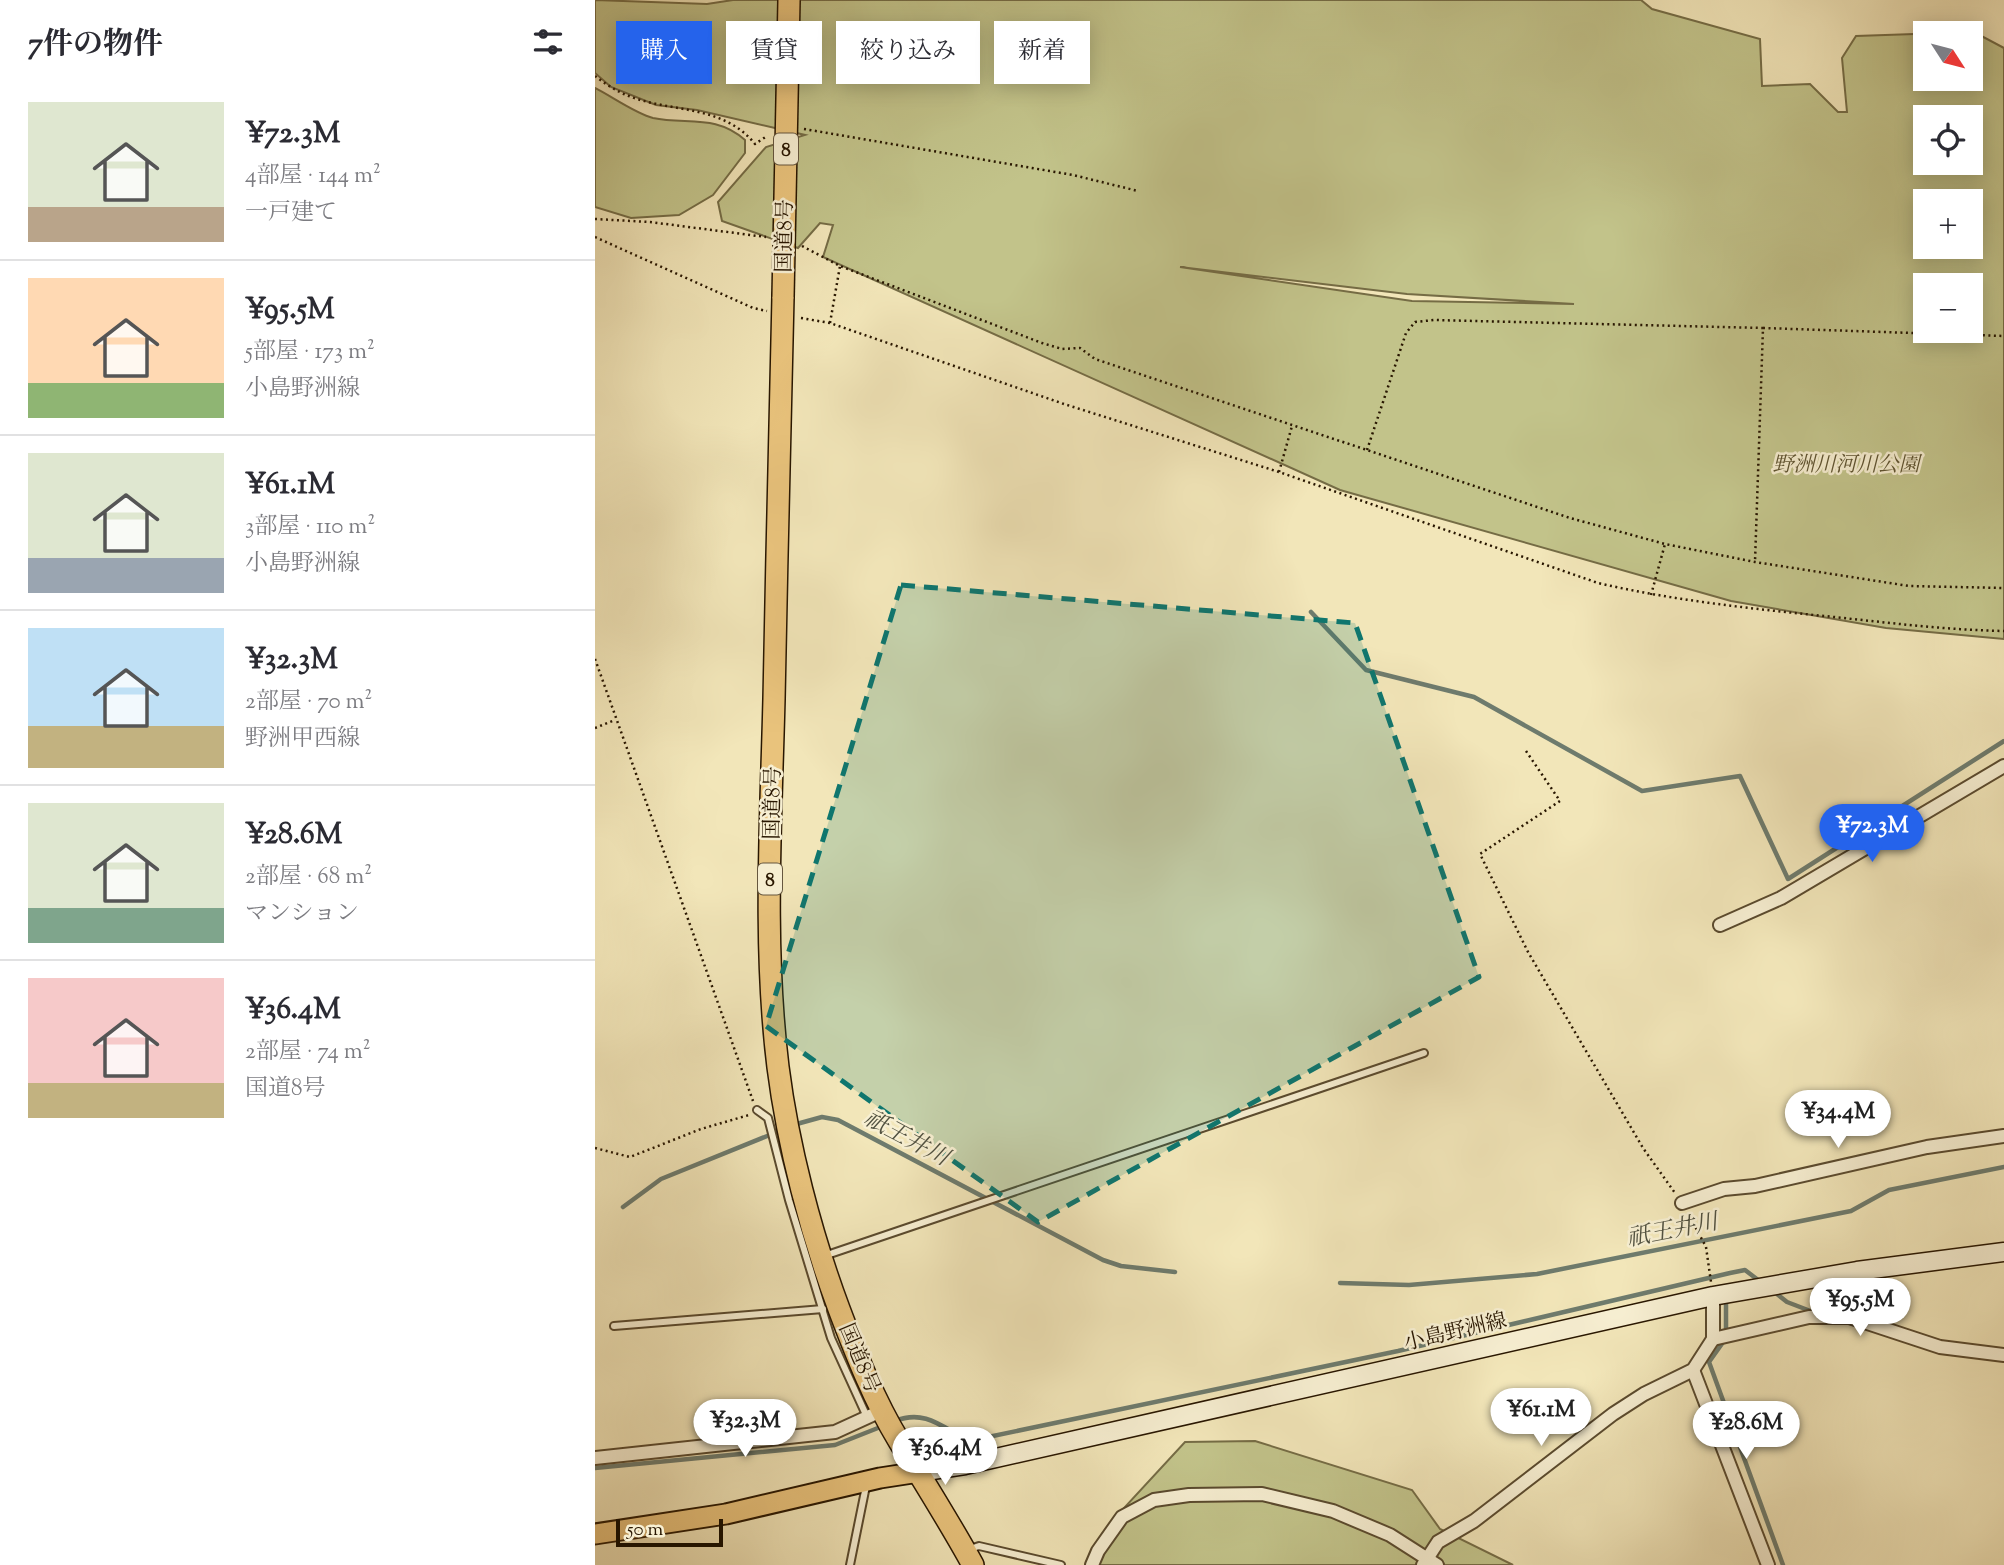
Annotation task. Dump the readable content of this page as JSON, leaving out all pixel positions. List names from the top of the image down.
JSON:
{
  "streets": {
    "highway": ["8", "国道8号"],
    "main road": ["小島野洲線"]
  },
  "crossings": [
    ["国道8号", "小島野洲線"]
  ],
  "water": ["祇王井川"],
  "parks": ["野洲川河川公園"],
  "scale_bar": "50 m",
  "north": "bottom right",
  "page": {
    "heading": "7件の物件",
    "map_buttons": ["+", "−"],
    "chip": [
      "購入",
      "賃貸",
      "絞り込み",
      "新着"
    ],
    "list": [
      {
        "name": "¥72.3M",
        "note": "4部屋 · 144 m² · 一戸建て"
      },
      {
        "name": "¥95.5M",
        "note": "5部屋 · 173 m² · 小島野洲線"
      },
      {
        "name": "¥61.1M",
        "note": "3部屋 · 110 m² · 小島野洲線"
      },
      {
        "name": "¥32.3M",
        "note": "2部屋 · 70 m² · 野洲甲西線"
      },
      {
        "name": "¥28.6M",
        "note": "2部屋 · 68 m² · マンション"
      },
      {
        "name": "¥36.4M",
        "note": "2部屋 · 74 m² · 国道8号"
      }
    ],
    "price": [
      "¥72.3M",
      "¥34.4M",
      "¥95.5M",
      "¥61.1M",
      "¥32.3M",
      "¥28.6M",
      "¥36.4M"
    ],
    "scale": "50 m"
  }
}
